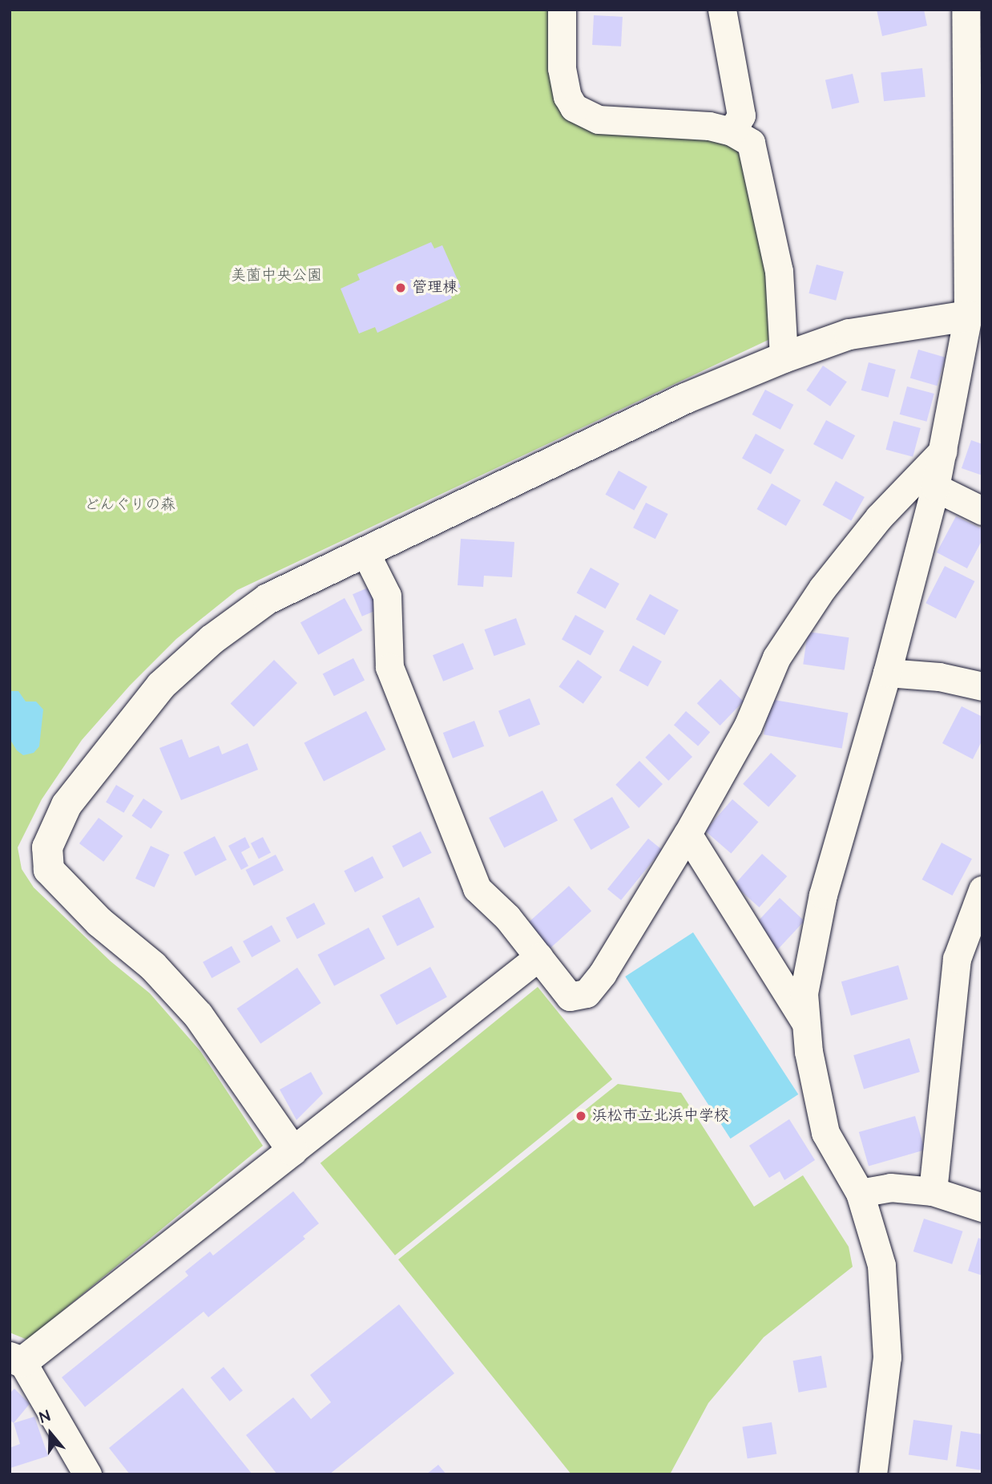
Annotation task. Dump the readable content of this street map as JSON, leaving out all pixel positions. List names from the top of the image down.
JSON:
{
  "parks": ["美薗中央公園", "どんぐりの森"],
  "places": ["管理棟", "浜松市立北浜中学校"],
  "north": "top"
}
